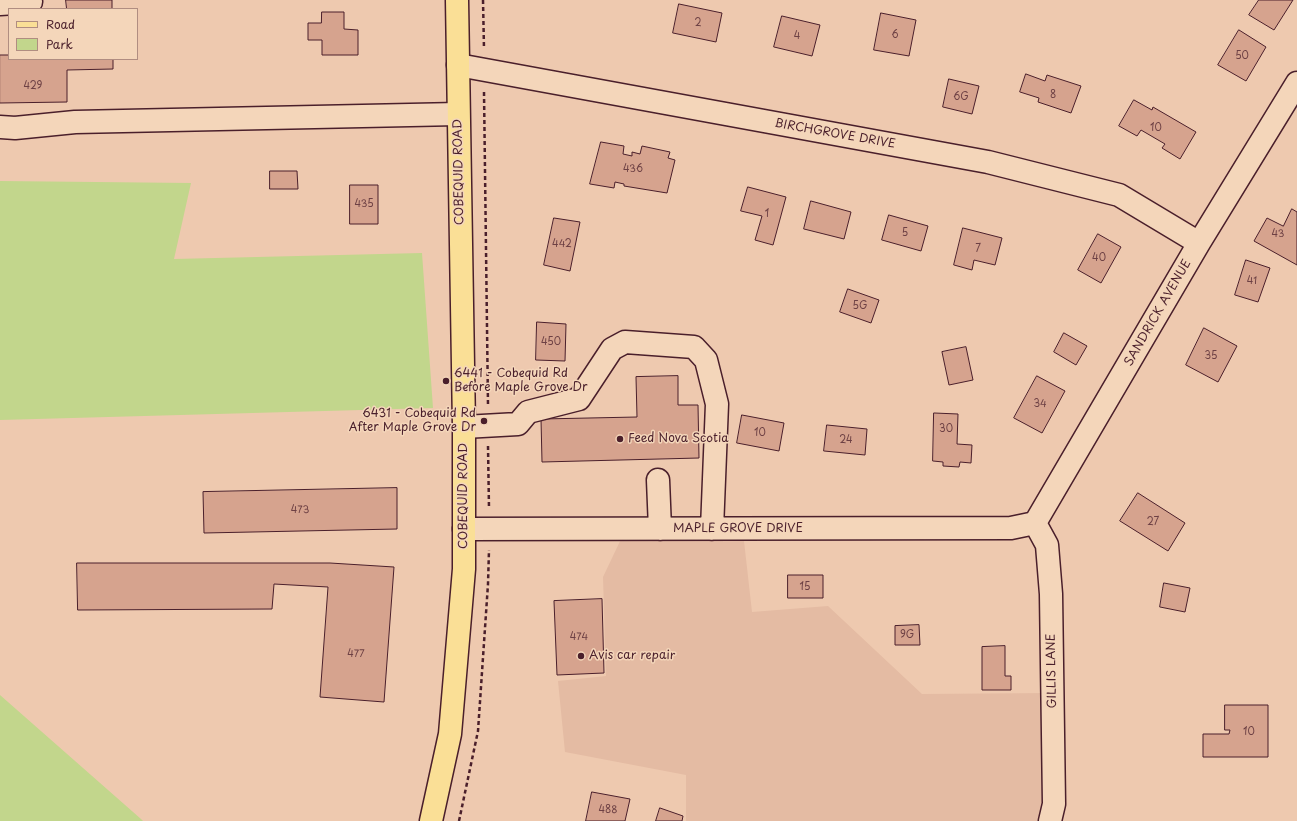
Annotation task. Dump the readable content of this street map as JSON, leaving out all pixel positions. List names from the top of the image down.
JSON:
{
  "streets": {
    "main road": ["COBEQUID ROAD"],
    "street": [
      "BIRCHGROVE DRIVE",
      "SANDRICK AVENUE",
      "MAPLE GROVE DRIVE",
      "GILLIS LANE"
    ]
  },
  "crossings": [
    ["BIRCHGROVE DRIVE", "COBEQUID ROAD"],
    ["BIRCHGROVE DRIVE", "SANDRICK AVENUE"],
    ["COBEQUID ROAD", "MAPLE GROVE DRIVE"],
    ["SANDRICK AVENUE", "MAPLE GROVE DRIVE"],
    ["SANDRICK AVENUE", "GILLIS LANE"],
    ["MAPLE GROVE DRIVE", "GILLIS LANE"]
  ],
  "places": [
    "6441 - Cobequid Rd Before Maple Grove Dr",
    "6431 - Cobequid Rd After Maple Grove Dr",
    "Feed Nova Scotia",
    "Avis car repair"
  ],
  "house_numbers": [
    "2",
    "6",
    "4",
    "50",
    "429",
    "8",
    "6G",
    "10",
    "436",
    "435",
    "1",
    "5",
    "43",
    "442",
    "7",
    "40",
    "41",
    "5G",
    "450",
    "35",
    "34",
    "30",
    "10",
    "24",
    "473",
    "27",
    "15",
    "9G",
    "474",
    "477",
    "10",
    "488"
  ],
  "legend": ["Road", "Park"]
}
